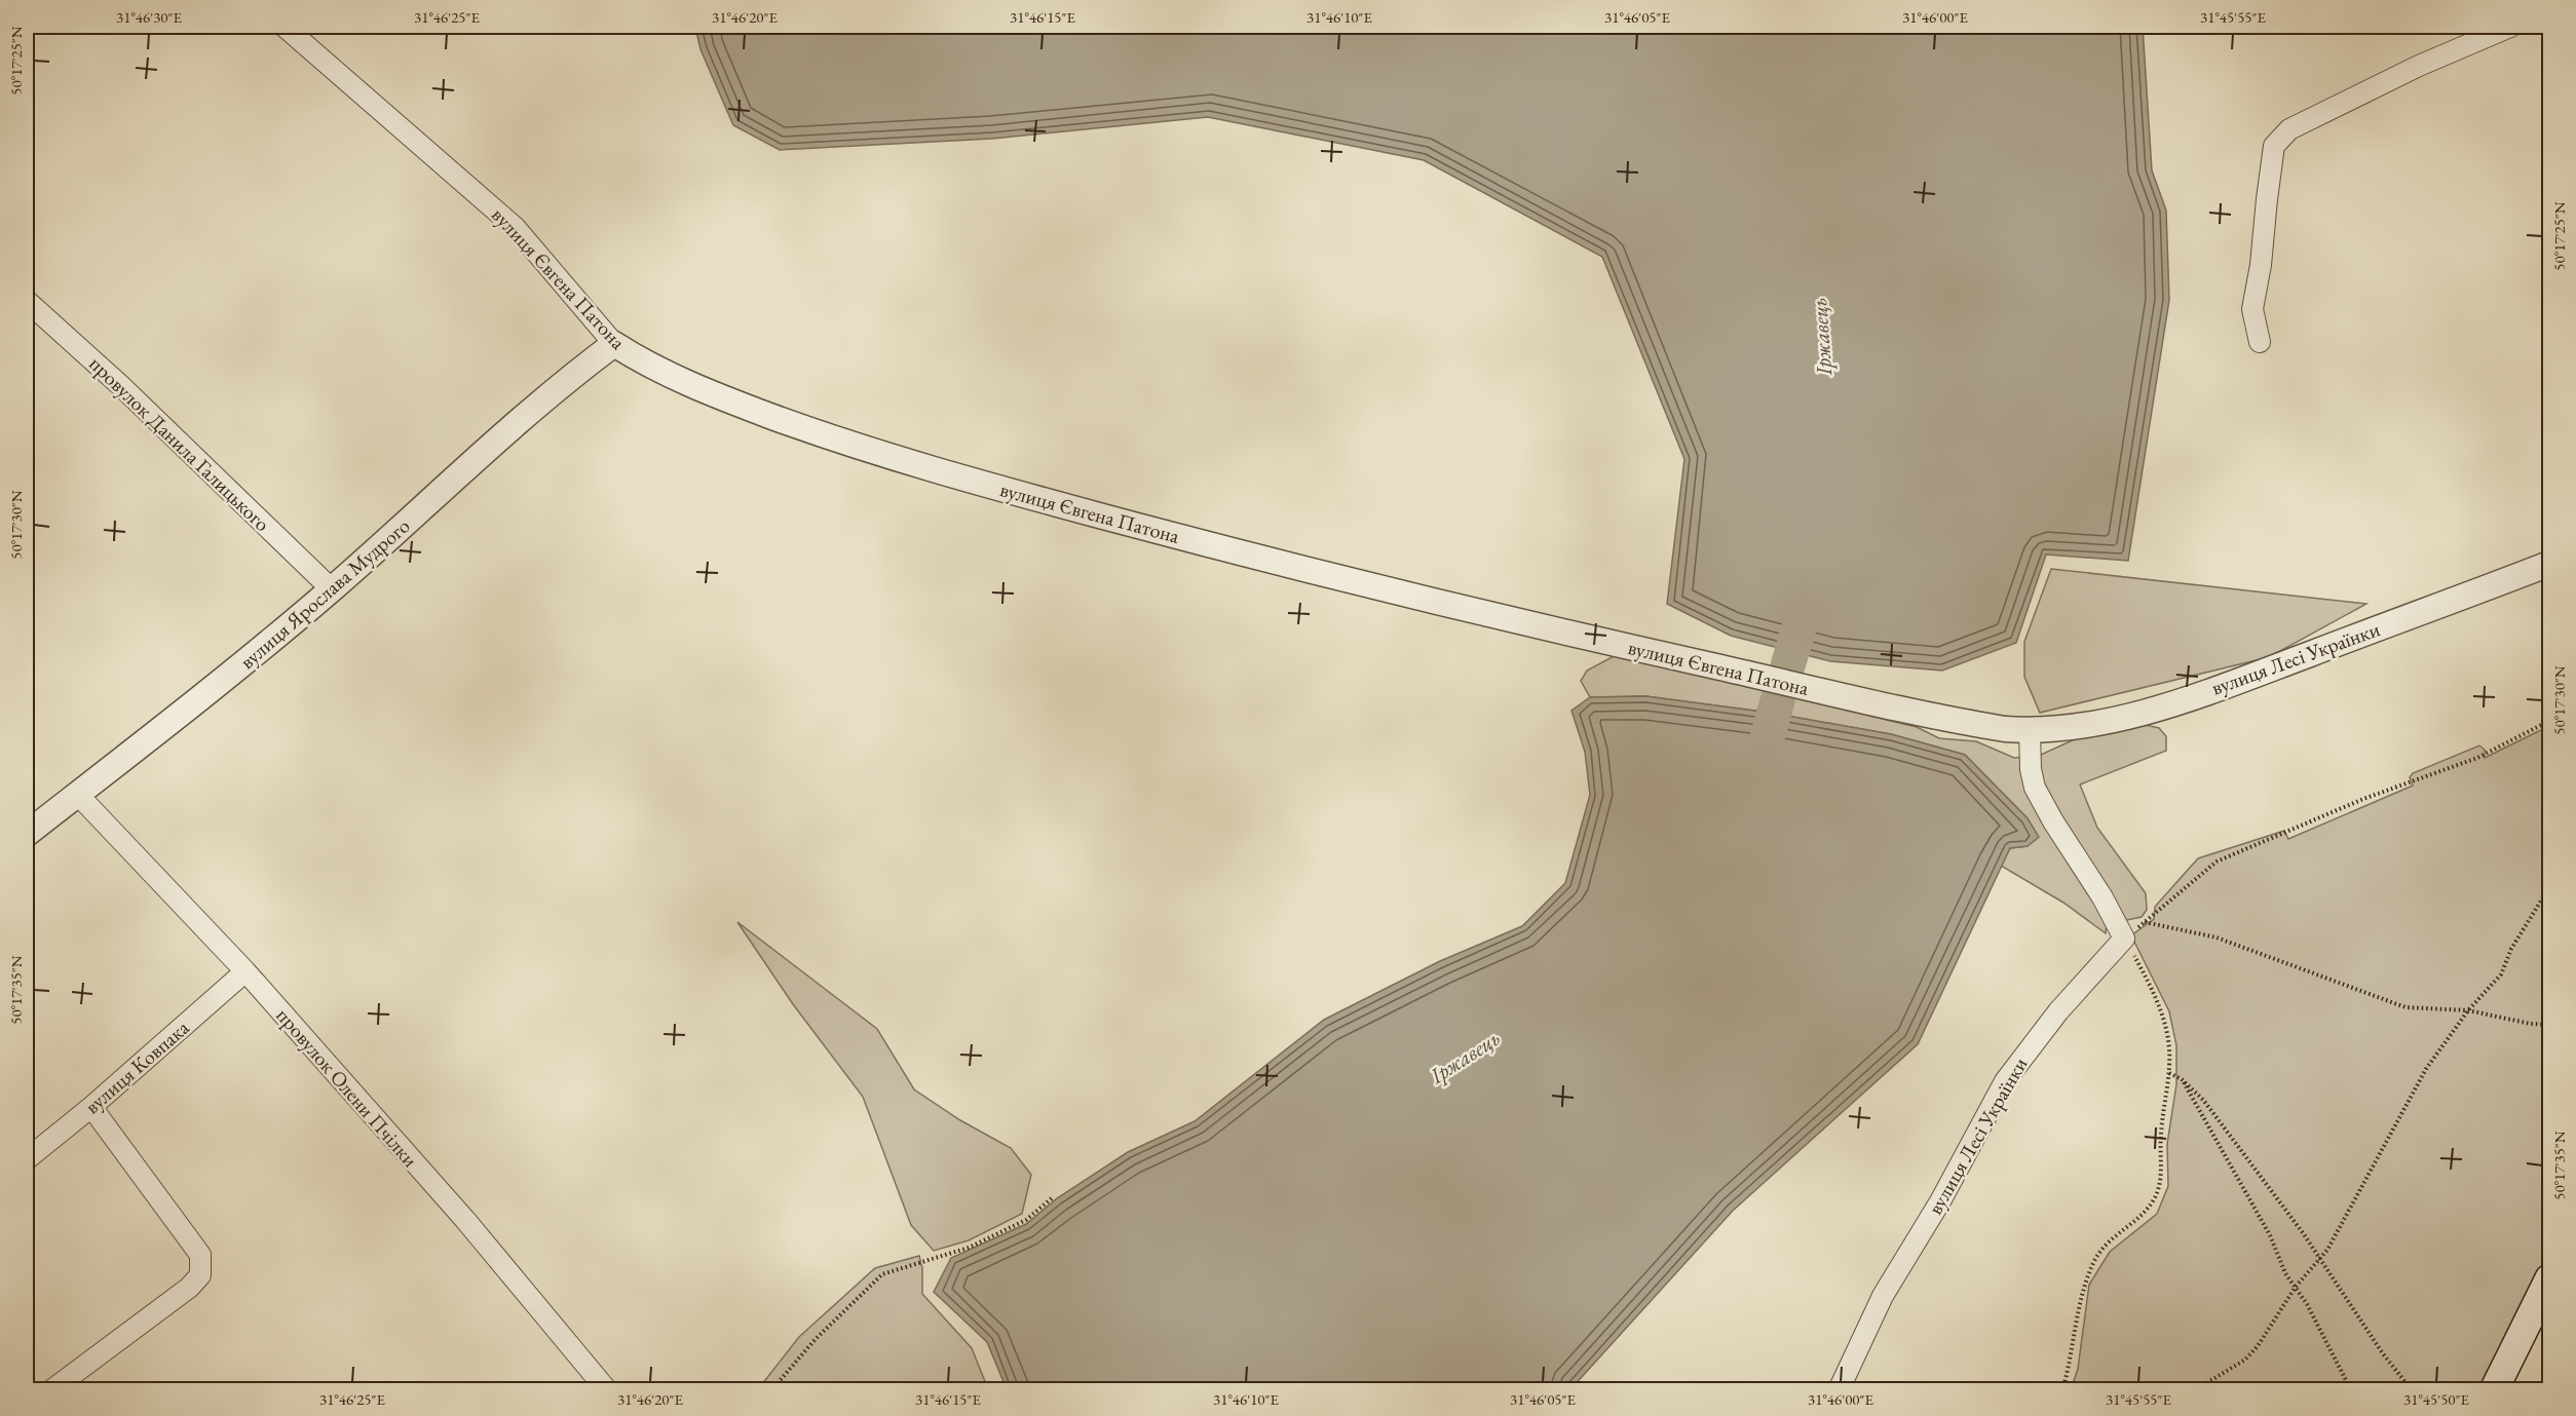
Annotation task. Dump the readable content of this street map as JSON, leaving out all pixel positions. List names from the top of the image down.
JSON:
{
  "streets": {
    "street": [
      "вулиця Євгена Патона",
      "провулок Данила Галицького",
      "вулиця Ярослава Мудрого",
      "вулиця Лесі Українки",
      "вулиця Ковпака",
      "провулок Олени Пчілки"
    ]
  },
  "crossings": [
    ["вулиця Євгена Патона", "вулиця Ярослава Мудрого"],
    ["вулиця Євгена Патона", "вулиця Лесі Українки"],
    ["провулок Данила Галицького", "вулиця Ярослава Мудрого"],
    ["вулиця Ярослава Мудрого", "провулок Олени Пчілки"],
    ["вулиця Ковпака", "провулок Олени Пчілки"]
  ],
  "water": ["Іржавець"],
  "coordinates": [
    "31°46'30\"E",
    "31°46'25\"E",
    "31°46'20\"E",
    "31°46'15\"E",
    "31°46'10\"E",
    "31°46'05\"E",
    "31°46'00\"E",
    "31°45'55\"E",
    "50°17'25\"N",
    "50°17'30\"N",
    "50°17'35\"N",
    "31°45'50\"E"
  ]
}
